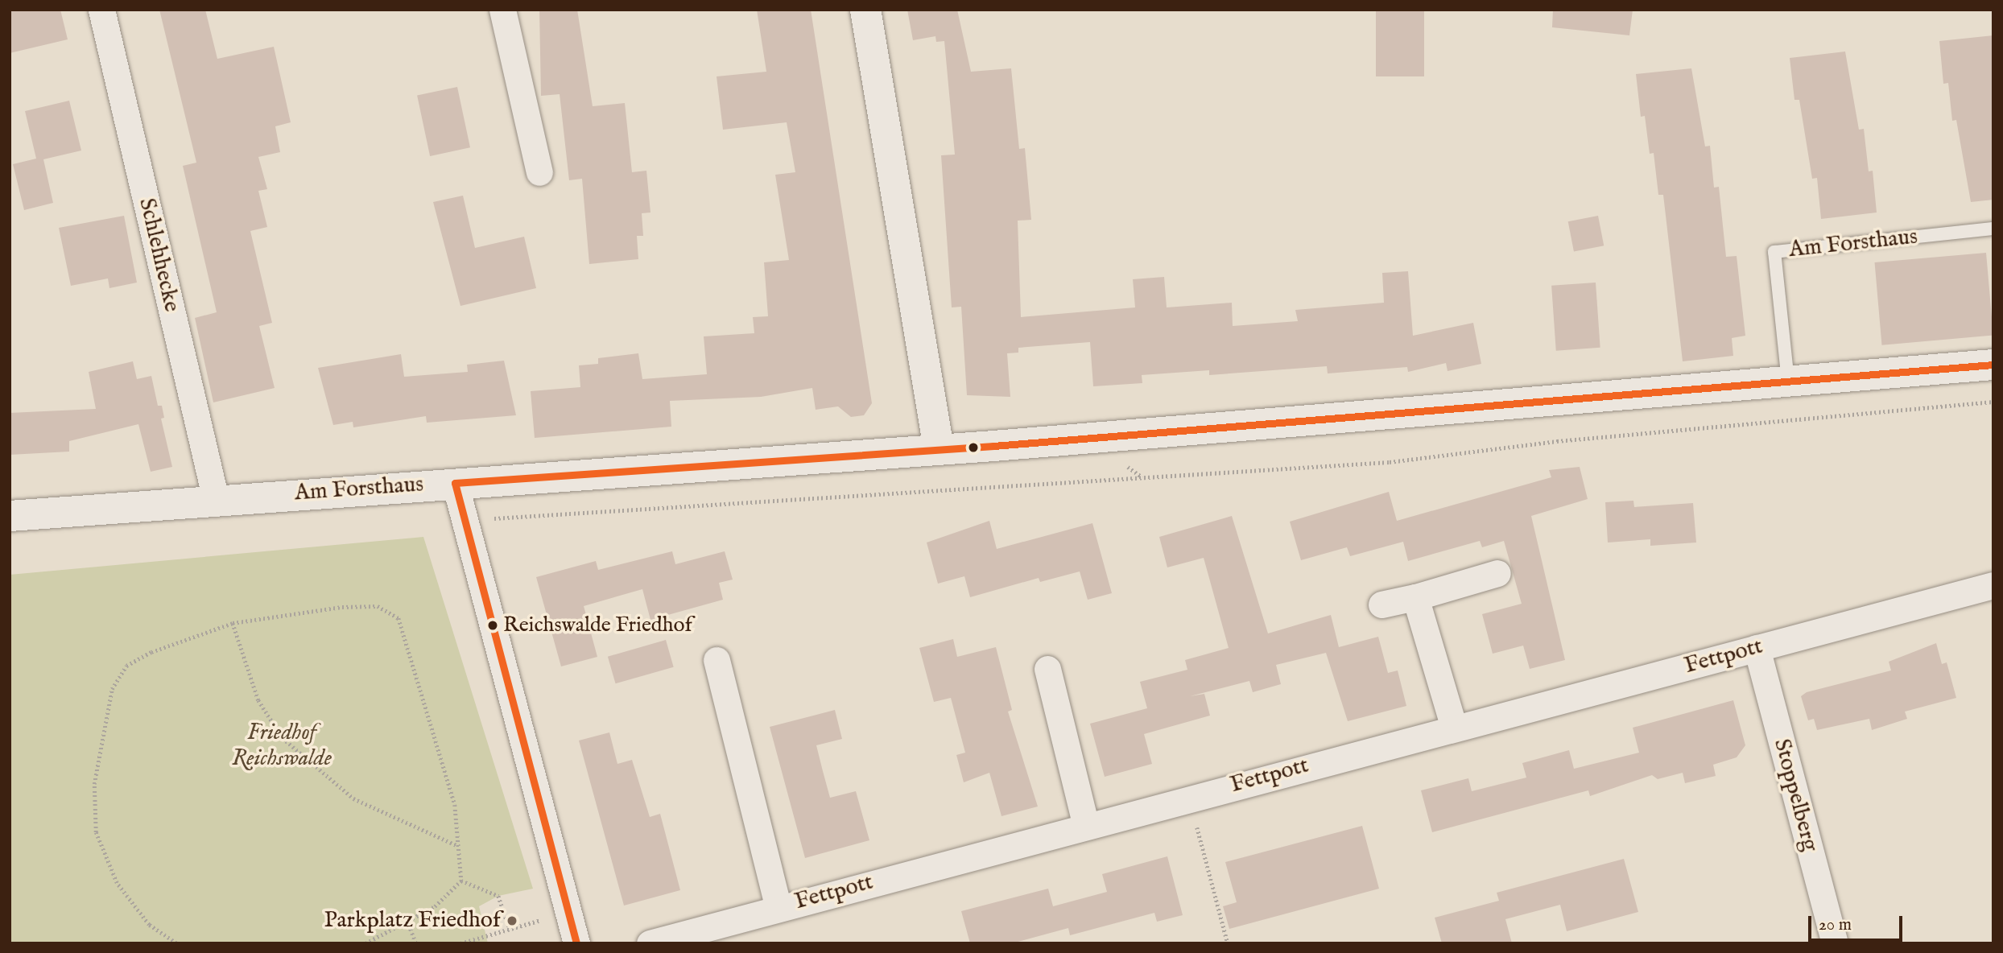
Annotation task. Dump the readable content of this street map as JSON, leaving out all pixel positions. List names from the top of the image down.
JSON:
{
  "streets": {
    "street": [
      "Am Forsthaus",
      "Schlehhecke",
      "Fettpott",
      "Stoppelberg"
    ]
  },
  "crossings": [
    ["Am Forsthaus", "Schlehhecke"],
    ["Fettpott", "Stoppelberg"]
  ],
  "parks": ["Friedhof Reichswalde"],
  "places": ["Reichswalde Friedhof", "Parkplatz Friedhof"],
  "scale_bar": "20 m"
}
